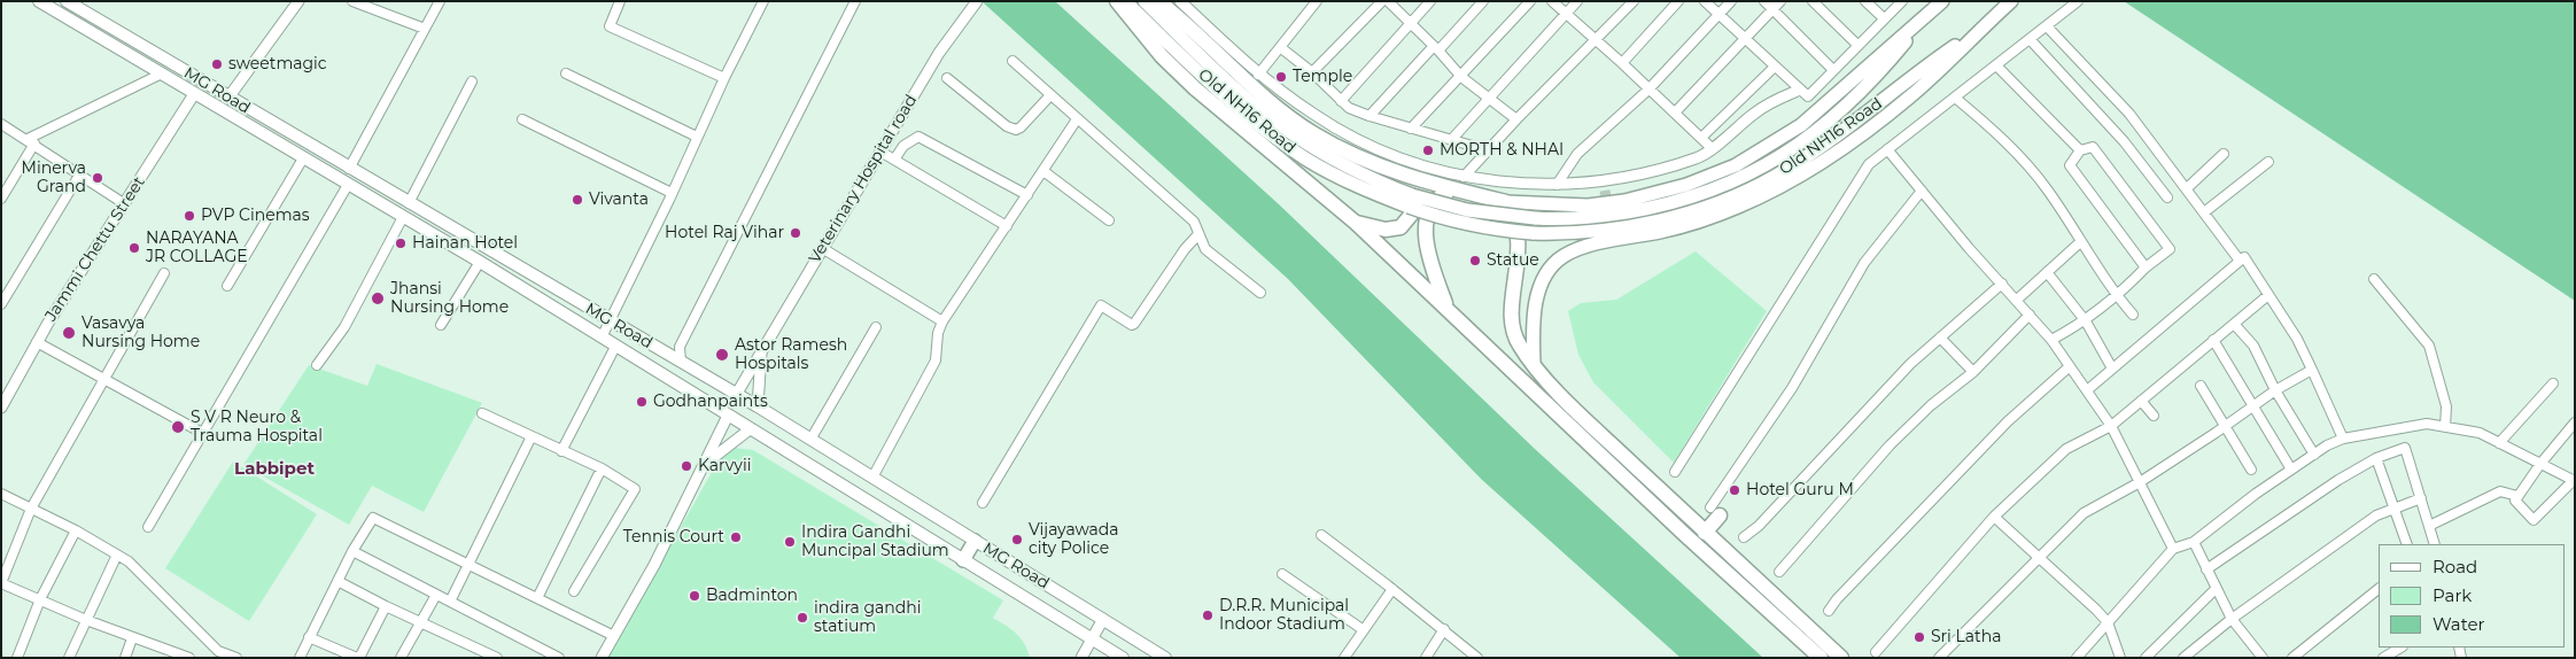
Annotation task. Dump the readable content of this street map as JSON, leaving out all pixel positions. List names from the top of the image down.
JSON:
{
  "streets": {
    "main road": ["MG Road", "Old NH16 Road"],
    "street": ["Veterinary Hospital road", "Jammi Chettu Street"]
  },
  "crossings": [
    ["MG Road", "Veterinary Hospital road"],
    ["MG Road", "Jammi Chettu Street"]
  ],
  "districts": ["Labbipet"],
  "places": [
    "sweetmagic",
    "Temple",
    "MORTH & NHAI",
    "Minerva Grand",
    "Vivanta",
    "PVP Cinemas",
    "Hotel Raj Vihar",
    "Hainan Hotel",
    "NARAYANA JR COLLAGE",
    "Statue",
    "Jhansi Nursing Home",
    "Vasavya Nursing Home",
    "Astor Ramesh Hospitals",
    "Godhanpaints",
    "S V R Neuro & Trauma Hospital",
    "Karvyii",
    "Hotel Guru M",
    "Tennis Court",
    "Vijayawada city Police",
    "Indira Gandhi Muncipal Stadium",
    "Badminton",
    "D.R.R. Municipal Indoor Stadium",
    "indira gandhi statium",
    "Sri Latha"
  ],
  "legend": ["Road", "Park", "Water"]
}
